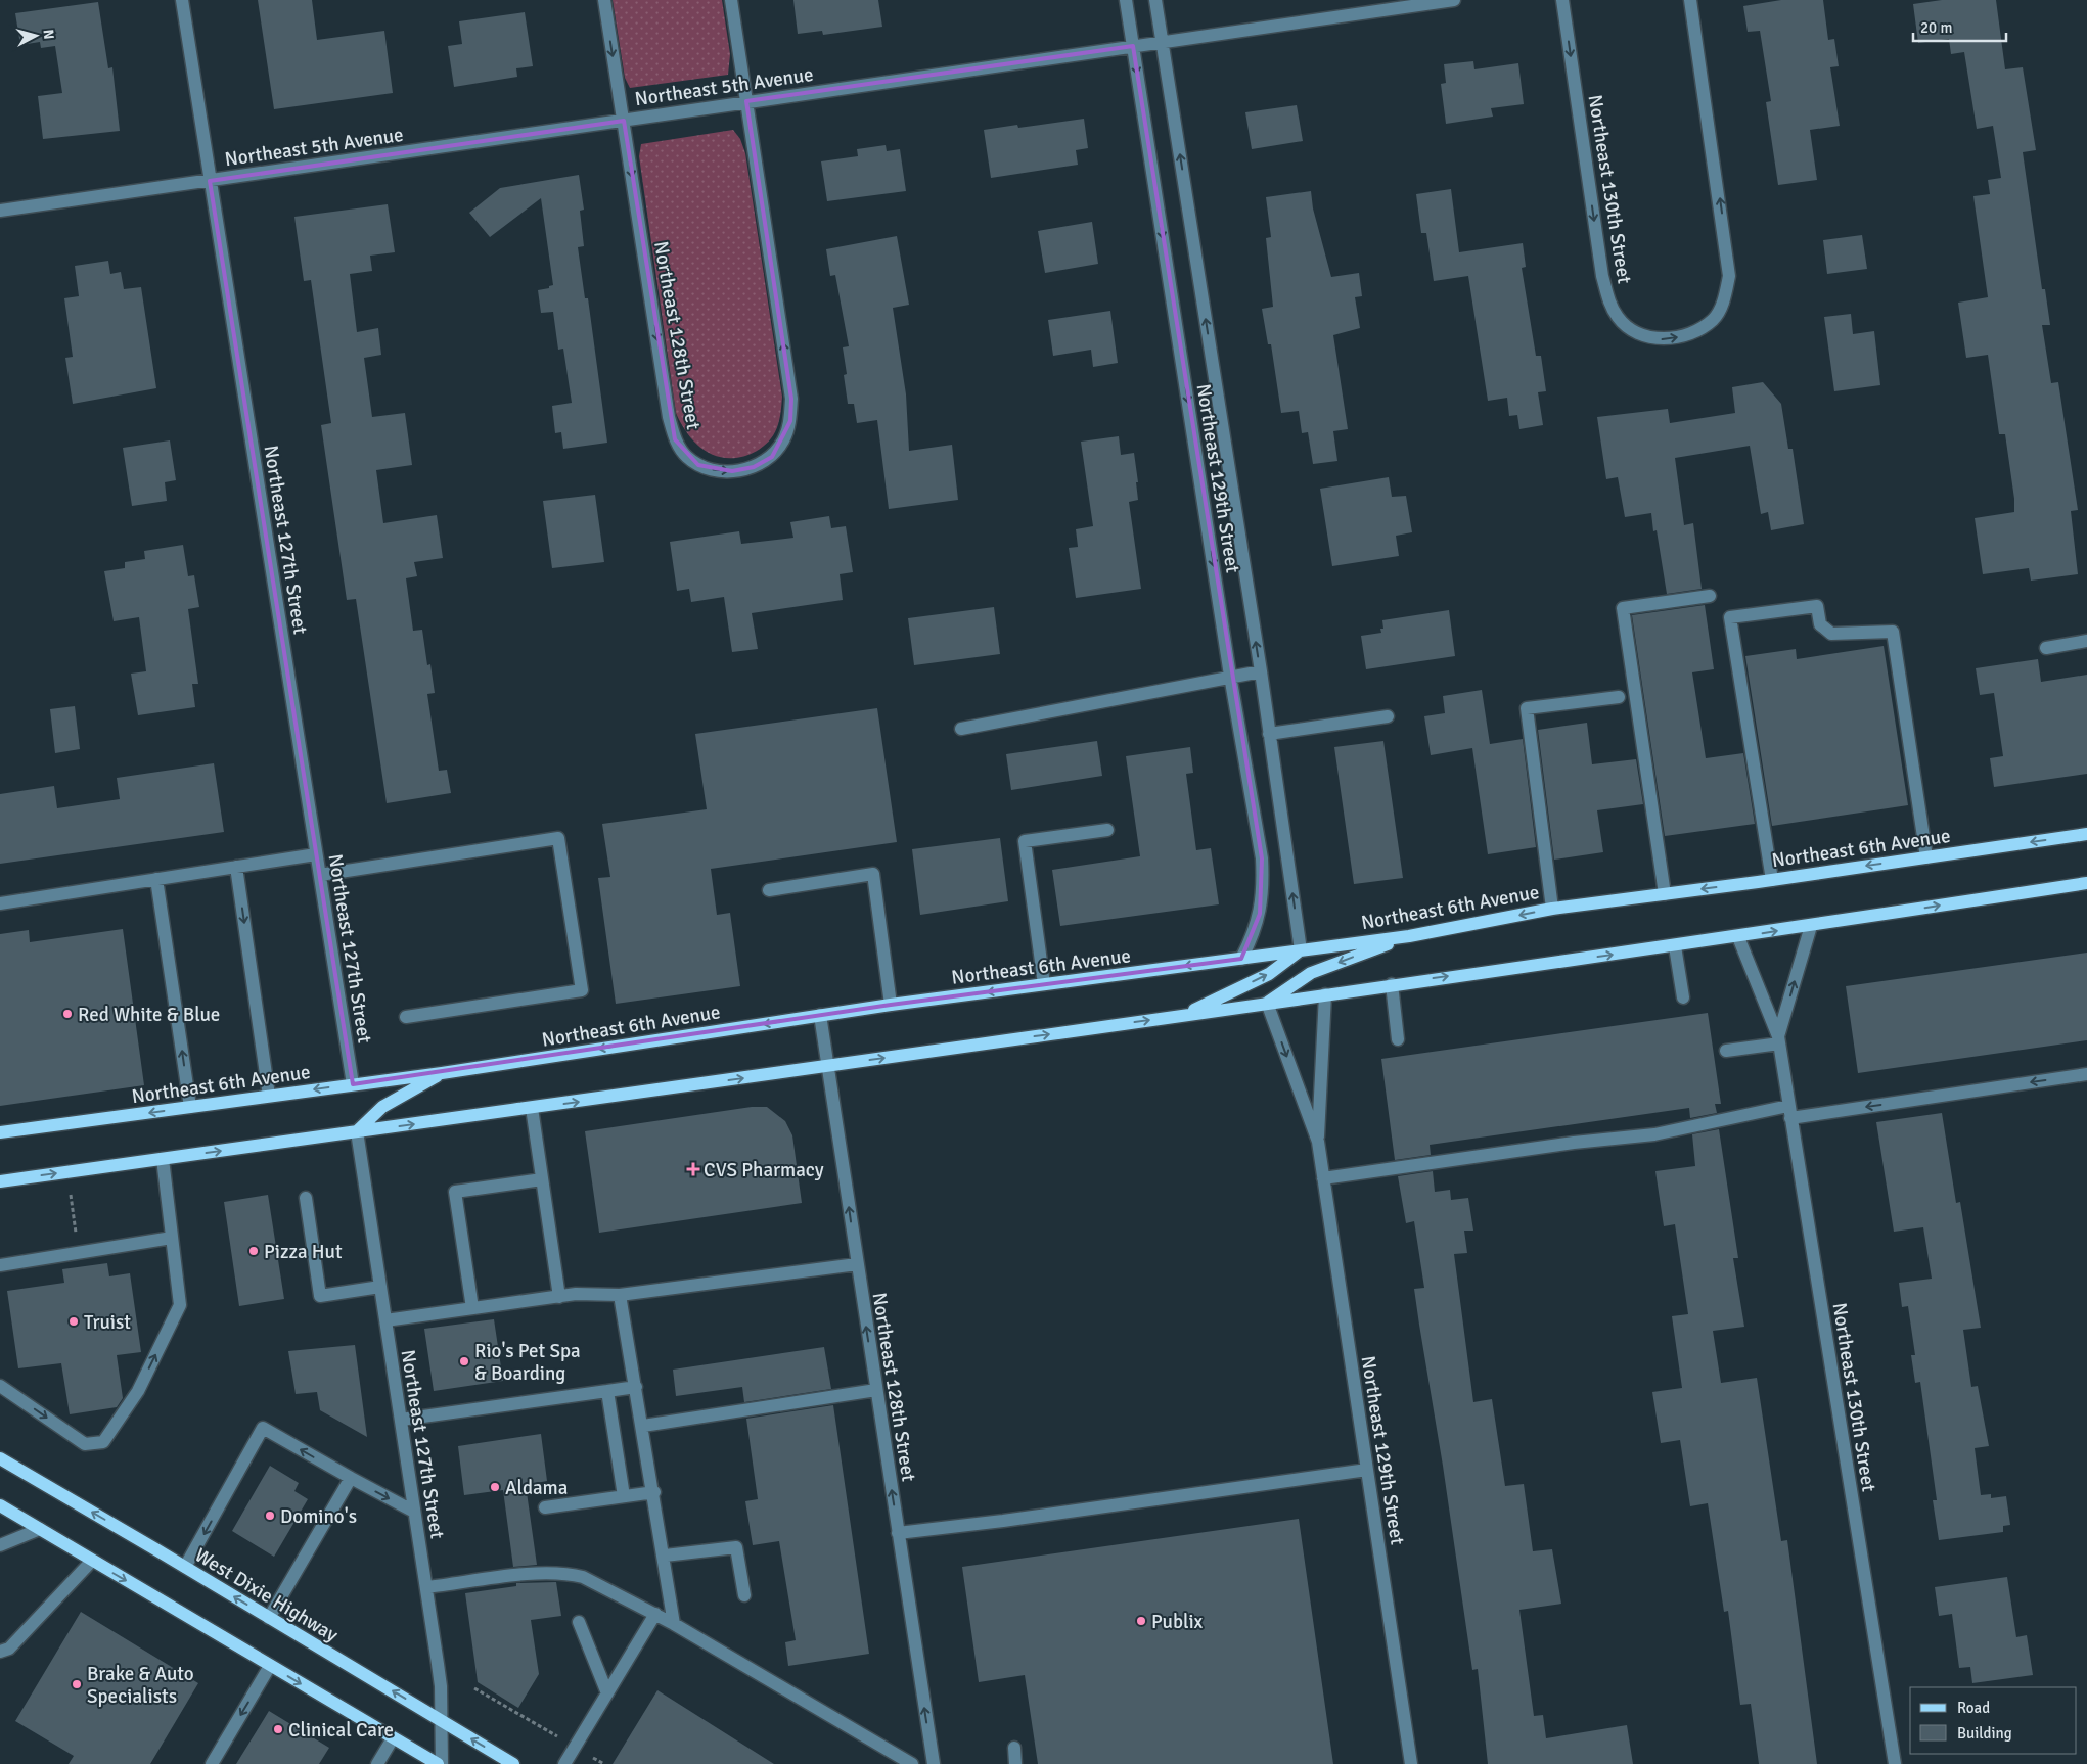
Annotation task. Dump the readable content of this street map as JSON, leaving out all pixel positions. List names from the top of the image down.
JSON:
{
  "streets": {
    "main road": ["Northeast 6th Avenue", "West Dixie Highway"],
    "street": [
      "Northeast 5th Avenue",
      "Northeast 130th Street",
      "Northeast 128th Street",
      "Northeast 129th Street",
      "Northeast 127th Street"
    ]
  },
  "crossings": [
    ["Northeast 5th Avenue", "Northeast 128th Street"],
    ["Northeast 5th Avenue", "Northeast 129th Street"],
    ["Northeast 5th Avenue", "Northeast 127th Street"],
    ["Northeast 128th Street", "Northeast 6th Avenue"],
    ["Northeast 129th Street", "Northeast 6th Avenue"],
    ["Northeast 127th Street", "Northeast 6th Avenue"],
    ["Northeast 127th Street", "West Dixie Highway"]
  ],
  "places": {
    "other": [
      "Red White & Blue",
      "Pizza Hut",
      "Truist",
      "Rio's Pet Spa & Boarding",
      "Aldama",
      "Domino's",
      "Publix",
      "Brake & Auto Specialists",
      "Clinical Care"
    ],
    "health": ["CVS Pharmacy"]
  },
  "legend": ["Road", "Building"],
  "scale_bar": "20 m",
  "north": "right"
}
